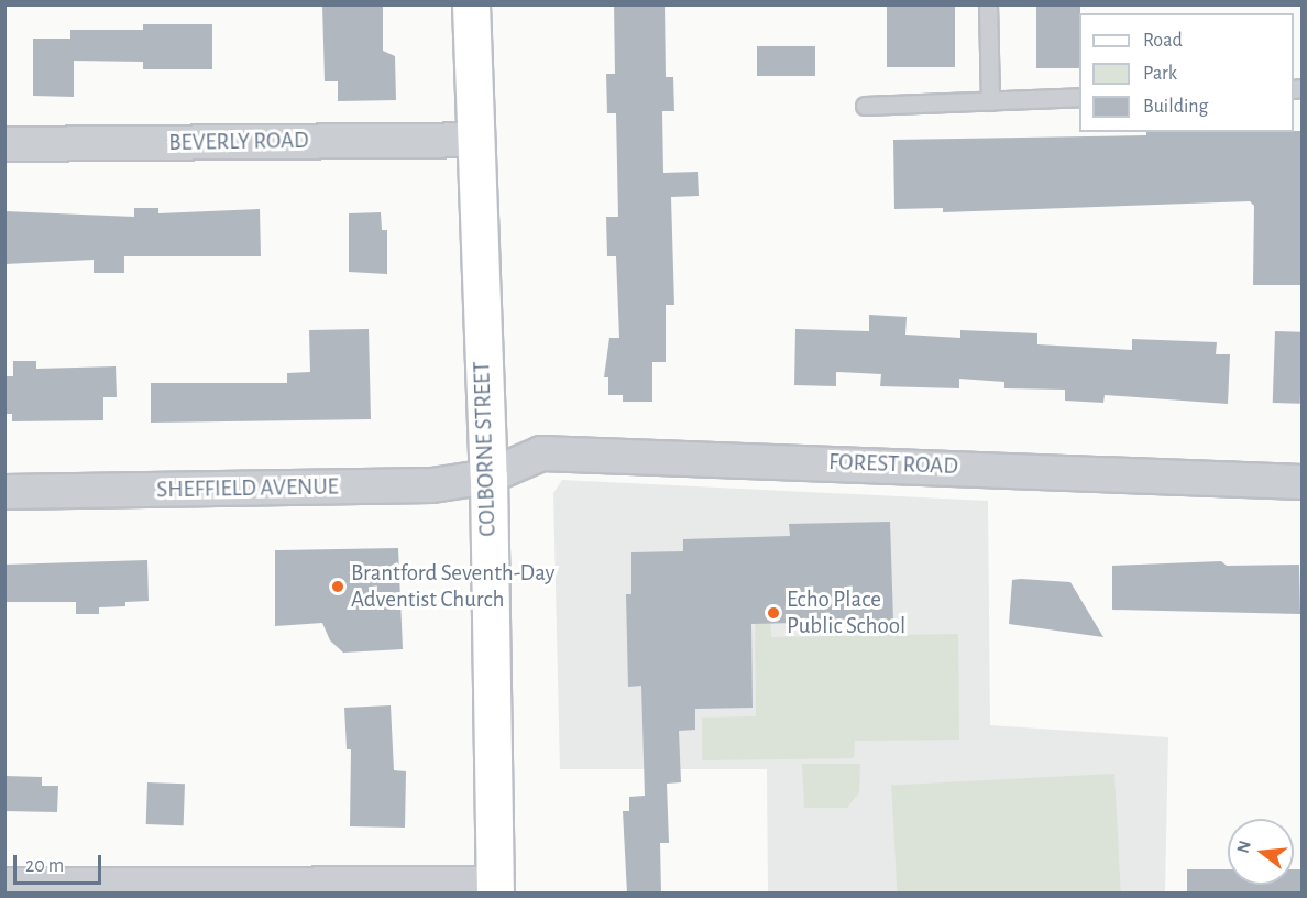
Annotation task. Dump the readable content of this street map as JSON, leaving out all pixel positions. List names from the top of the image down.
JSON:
{
  "streets": {
    "main road": ["COLBORNE STREET"],
    "street": ["BEVERLY ROAD", "FOREST ROAD", "SHEFFIELD AVENUE"]
  },
  "crossings": [
    ["BEVERLY ROAD", "COLBORNE STREET"],
    ["COLBORNE STREET", "FOREST ROAD"],
    ["COLBORNE STREET", "SHEFFIELD AVENUE"],
    ["FOREST ROAD", "SHEFFIELD AVENUE"]
  ],
  "places": ["Brantford Seventh-Day Adventist Church", "Echo Place Public School"],
  "legend": ["Road", "Park", "Building"],
  "scale_bar": "20 m",
  "north": "left"
}
